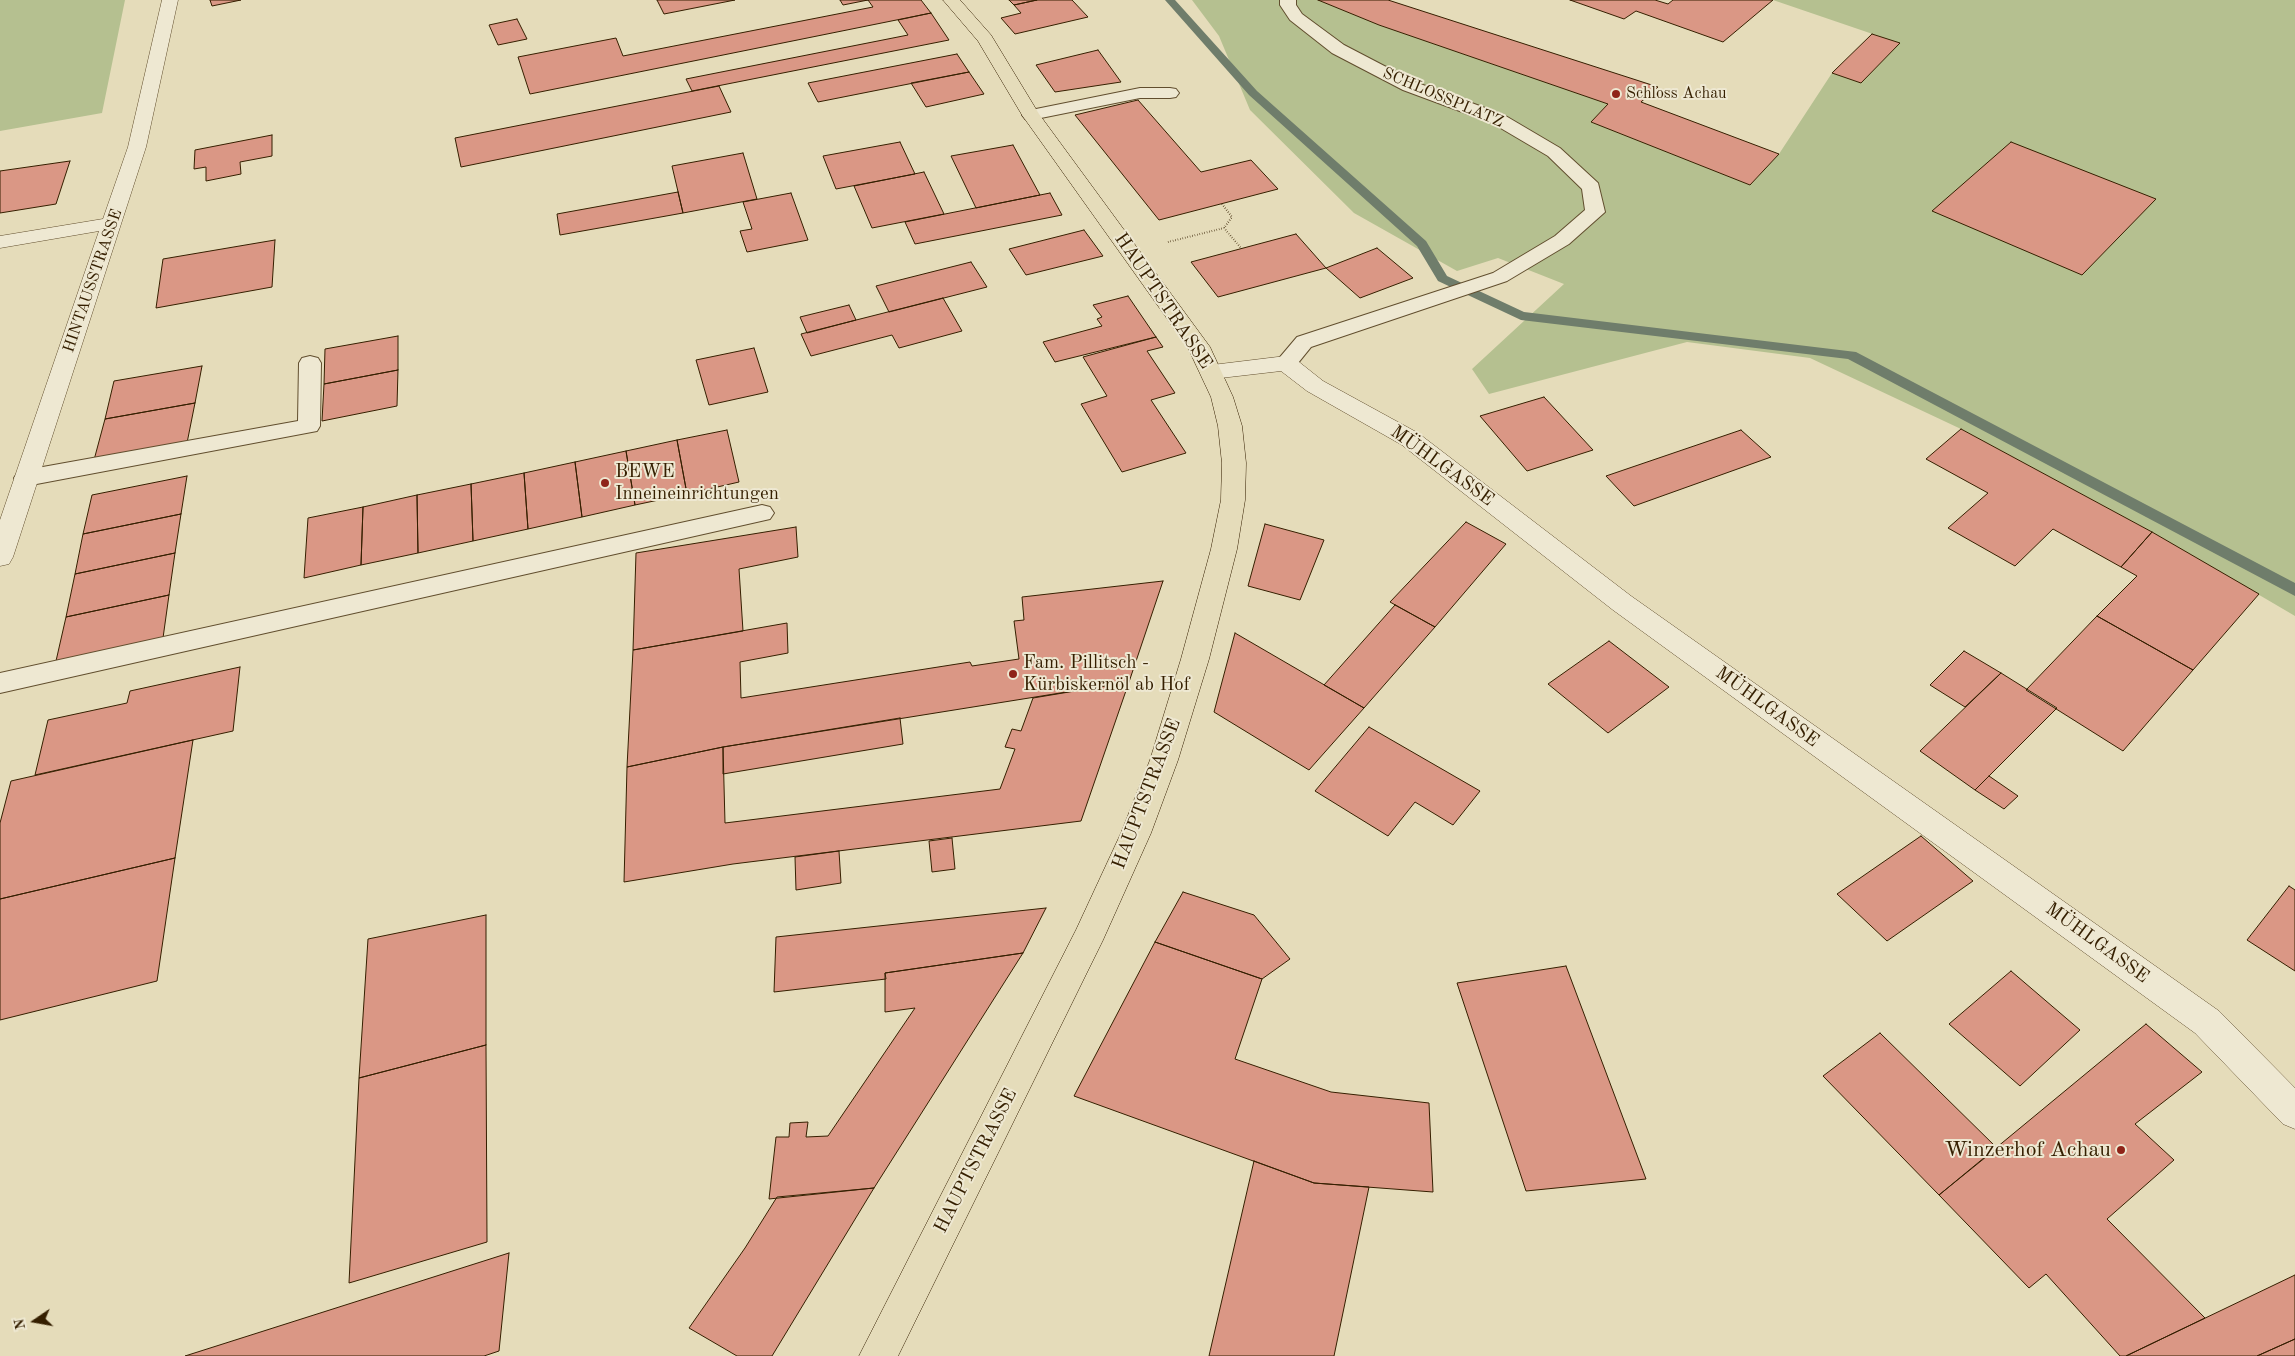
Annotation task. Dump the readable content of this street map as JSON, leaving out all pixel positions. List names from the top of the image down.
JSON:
{
  "streets": {
    "main road": ["HAUPTSTRASSE"],
    "street": ["HINTAUSSTRASSE", "MÜHLGASSE"],
    "lane": ["SCHLOSSPLATZ"]
  },
  "crossings": [
    ["SCHLOSSPLATZ", "MÜHLGASSE"]
  ],
  "places": [
    "Schloss Achau",
    "BEWE Inneineinrichtungen",
    "Fam. Pillitsch - Kürbiskernöl ab Hof",
    "Winzerhof Achau"
  ],
  "north": "left"
}
